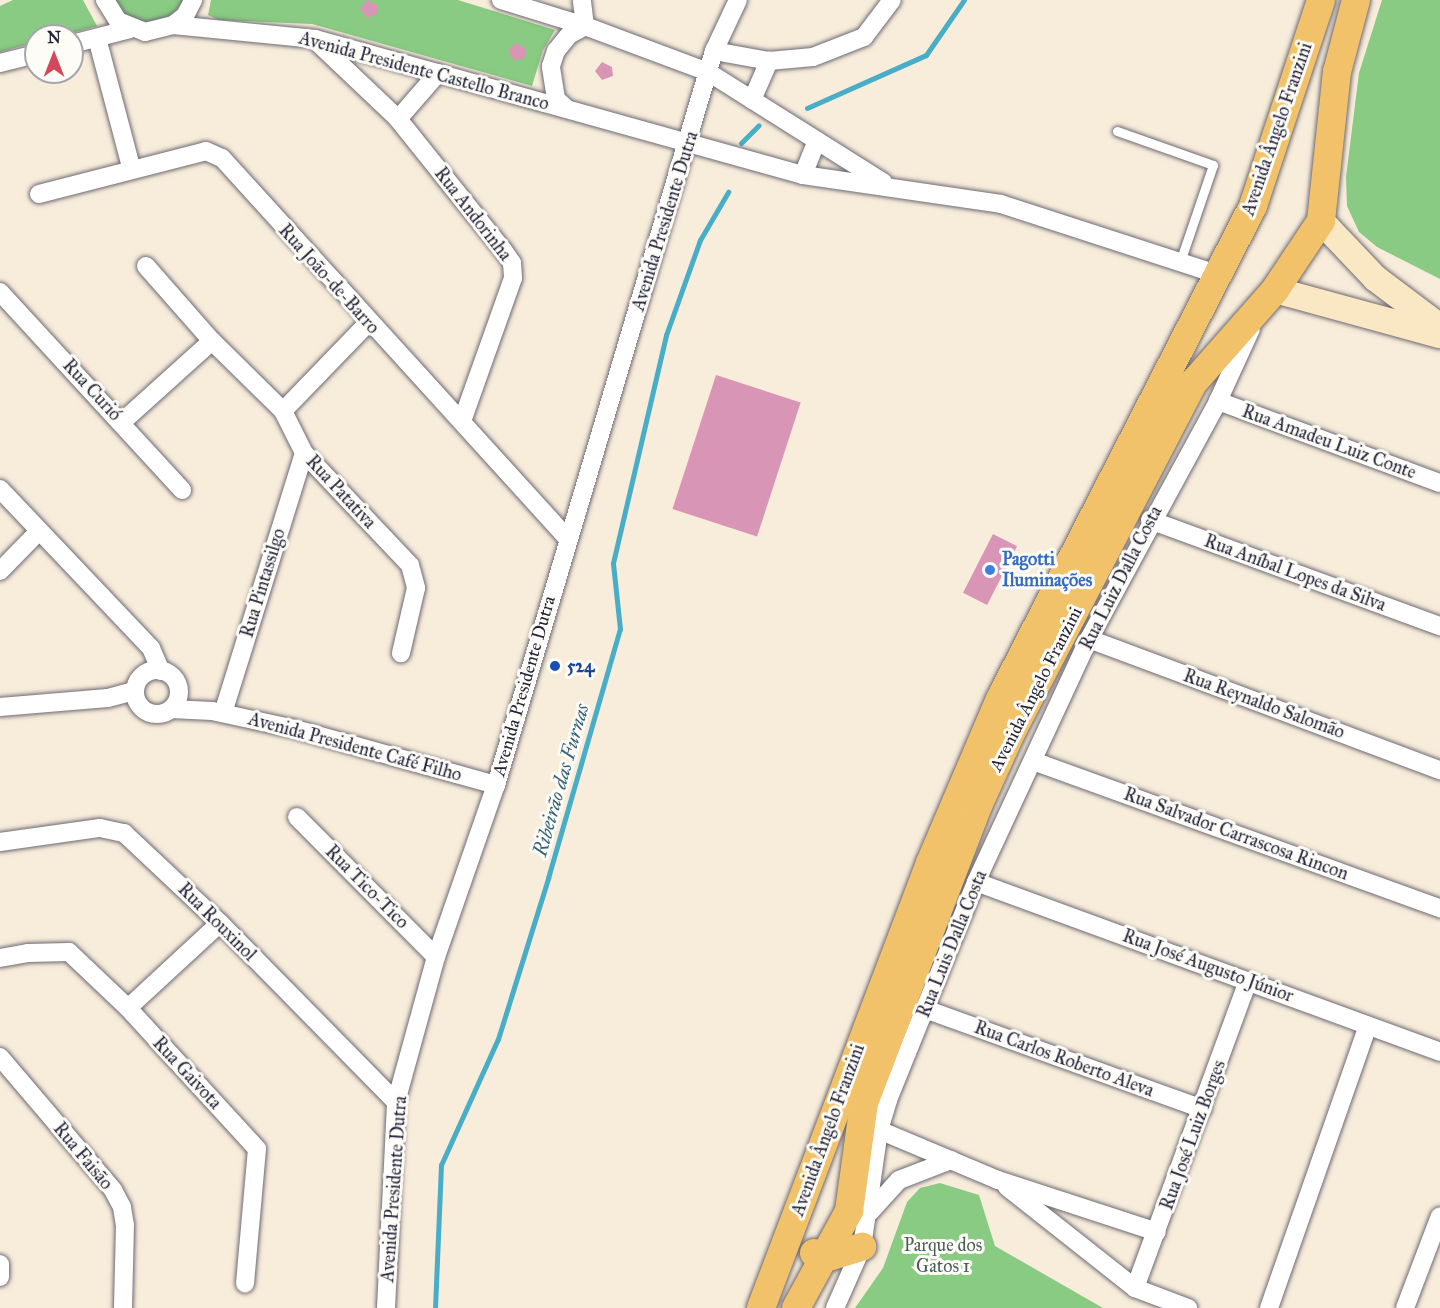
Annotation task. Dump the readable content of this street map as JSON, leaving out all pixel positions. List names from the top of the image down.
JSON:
{
  "streets": {
    "main road": ["Avenida Ângelo Franzini"],
    "street": [
      "Avenida Presidente Castello Branco",
      "Rua Andorinha",
      "Avenida Presidente Dutra",
      "Rua João-de-Barro",
      "Rua Curió",
      "Rua Amadeu Luiz Conte",
      "Rua Patativa",
      "Rua Aníbal Lopes da Silva",
      "Rua Luiz Dalla Costa",
      "Rua Pintassilgo",
      "Rua Reynaldo Salomão",
      "Avenida Presidente Café Filho",
      "Rua Salvador Carrascosa Rincon",
      "Rua Tico-Tico",
      "Rua Rouxinol",
      "Rua Luis Dalla Costa",
      "Rua José Augusto Júnior",
      "Rua Carlos Roberto Aleva",
      "Rua Gaivota",
      "Rua José Luiz Borges",
      "Rua Faisão"
    ]
  },
  "crossings": [
    ["Avenida Presidente Castello Branco", "Avenida Ângelo Franzini"],
    ["Avenida Presidente Castello Branco", "Rua Andorinha"],
    ["Avenida Presidente Castello Branco", "Avenida Presidente Dutra"],
    ["Avenida Ângelo Franzini", "Rua Luiz Dalla Costa"],
    ["Rua Andorinha", "Rua João-de-Barro"],
    ["Avenida Presidente Dutra", "Rua João-de-Barro"],
    ["Avenida Presidente Dutra", "Avenida Presidente Café Filho"],
    ["Avenida Presidente Dutra", "Rua Tico-Tico"],
    ["Avenida Presidente Dutra", "Rua Rouxinol"],
    ["Rua Amadeu Luiz Conte", "Rua Luiz Dalla Costa"],
    ["Rua Patativa", "Rua Pintassilgo"],
    ["Rua Aníbal Lopes da Silva", "Rua Luiz Dalla Costa"],
    ["Rua Luiz Dalla Costa", "Rua Reynaldo Salomão"],
    ["Rua Luiz Dalla Costa", "Rua Salvador Carrascosa Rincon"],
    ["Rua Luiz Dalla Costa", "Rua Luis Dalla Costa"],
    ["Rua Pintassilgo", "Avenida Presidente Café Filho"],
    ["Rua Salvador Carrascosa Rincon", "Rua Luis Dalla Costa"],
    ["Rua Luis Dalla Costa", "Rua José Augusto Júnior"],
    ["Rua Luis Dalla Costa", "Rua Carlos Roberto Aleva"],
    ["Rua José Augusto Júnior", "Rua José Luiz Borges"],
    ["Rua Carlos Roberto Aleva", "Rua José Luiz Borges"]
  ],
  "water": ["Ribeirão das Furnas"],
  "parks": ["Parque dos Gatos 1"],
  "places": ["Pagotti Iluminações", "524"],
  "north": "top"
}
